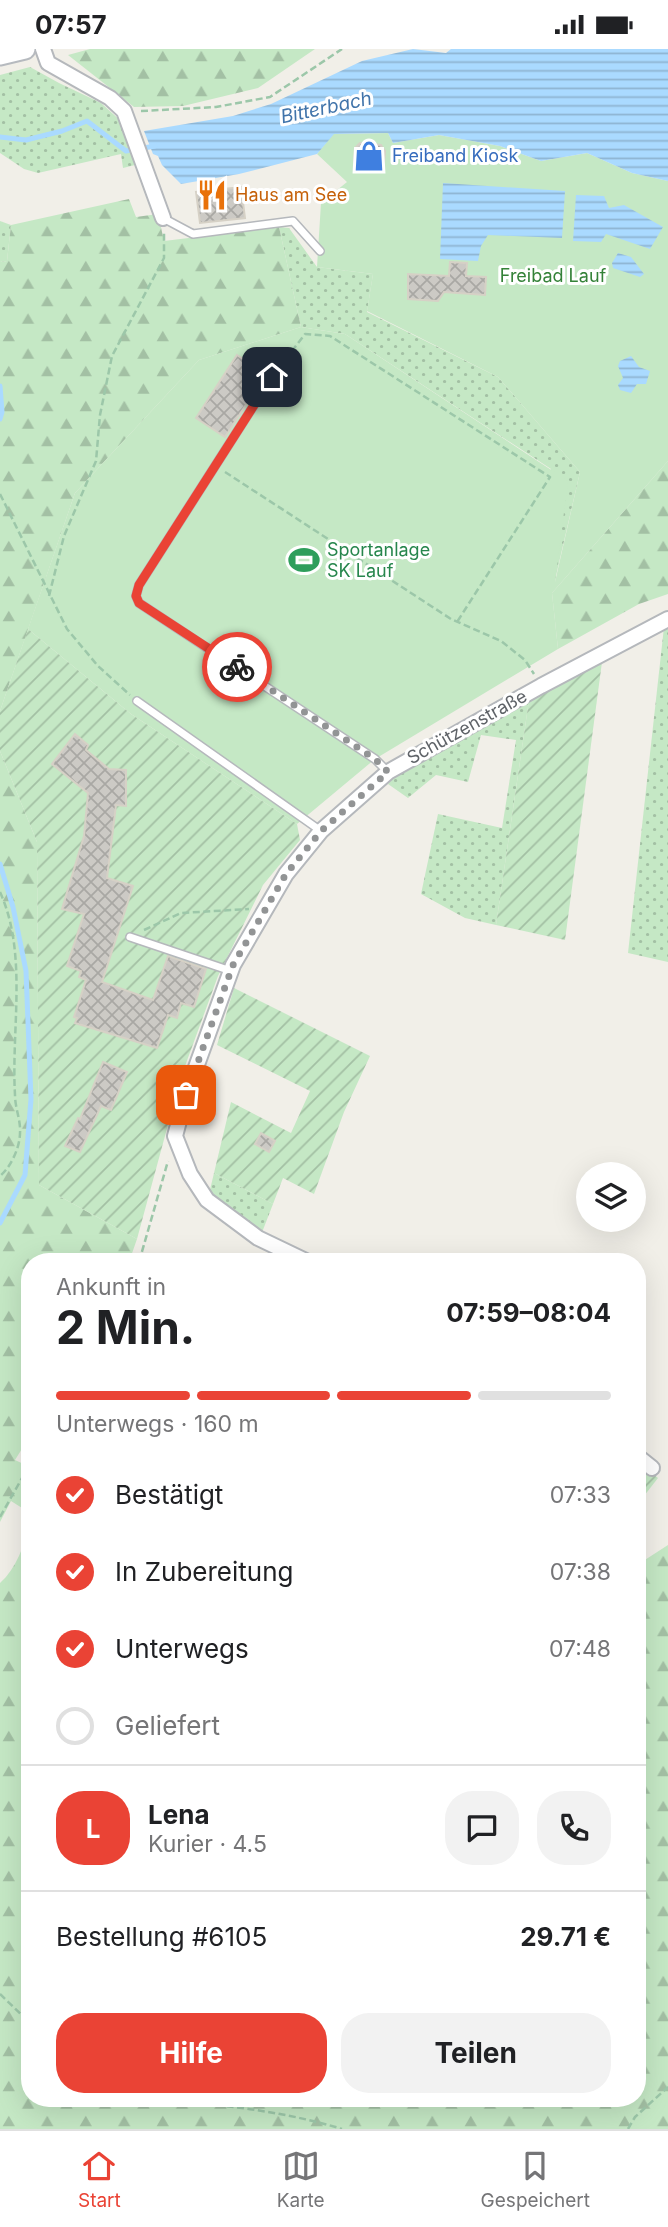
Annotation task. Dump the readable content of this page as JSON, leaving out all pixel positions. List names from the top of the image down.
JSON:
{
  "streets": {
    "street": ["Schützenstraße"]
  },
  "water": ["Bitterbach"],
  "parks": ["Freibad Lauf"],
  "places": {
    "shop": ["Freiband Kiosk"],
    "restaurant": ["Haus am See"],
    "sports": ["Sportanlage SK Lauf"]
  },
  "page": {
    "status": "07:57",
    "heading": ["2 Min.", "Ankunft in", "07:59–08:04"],
    "panel": [
      "Lena",
      "Kurier · 4.5",
      "Bestellung #6105",
      "29.71 €"
    ],
    "bar": "Unterwegs · 160 m",
    "list": [
      ["Bestätigt", "07:33"],
      ["In Zubereitung", "07:38"],
      ["Unterwegs", "07:48"],
      "Geliefert"
    ],
    "round": "L",
    "buttons": ["Hilfe", "Teilen"],
    "tabs": ["Start", "Karte", "Gespeichert"]
  }
}
